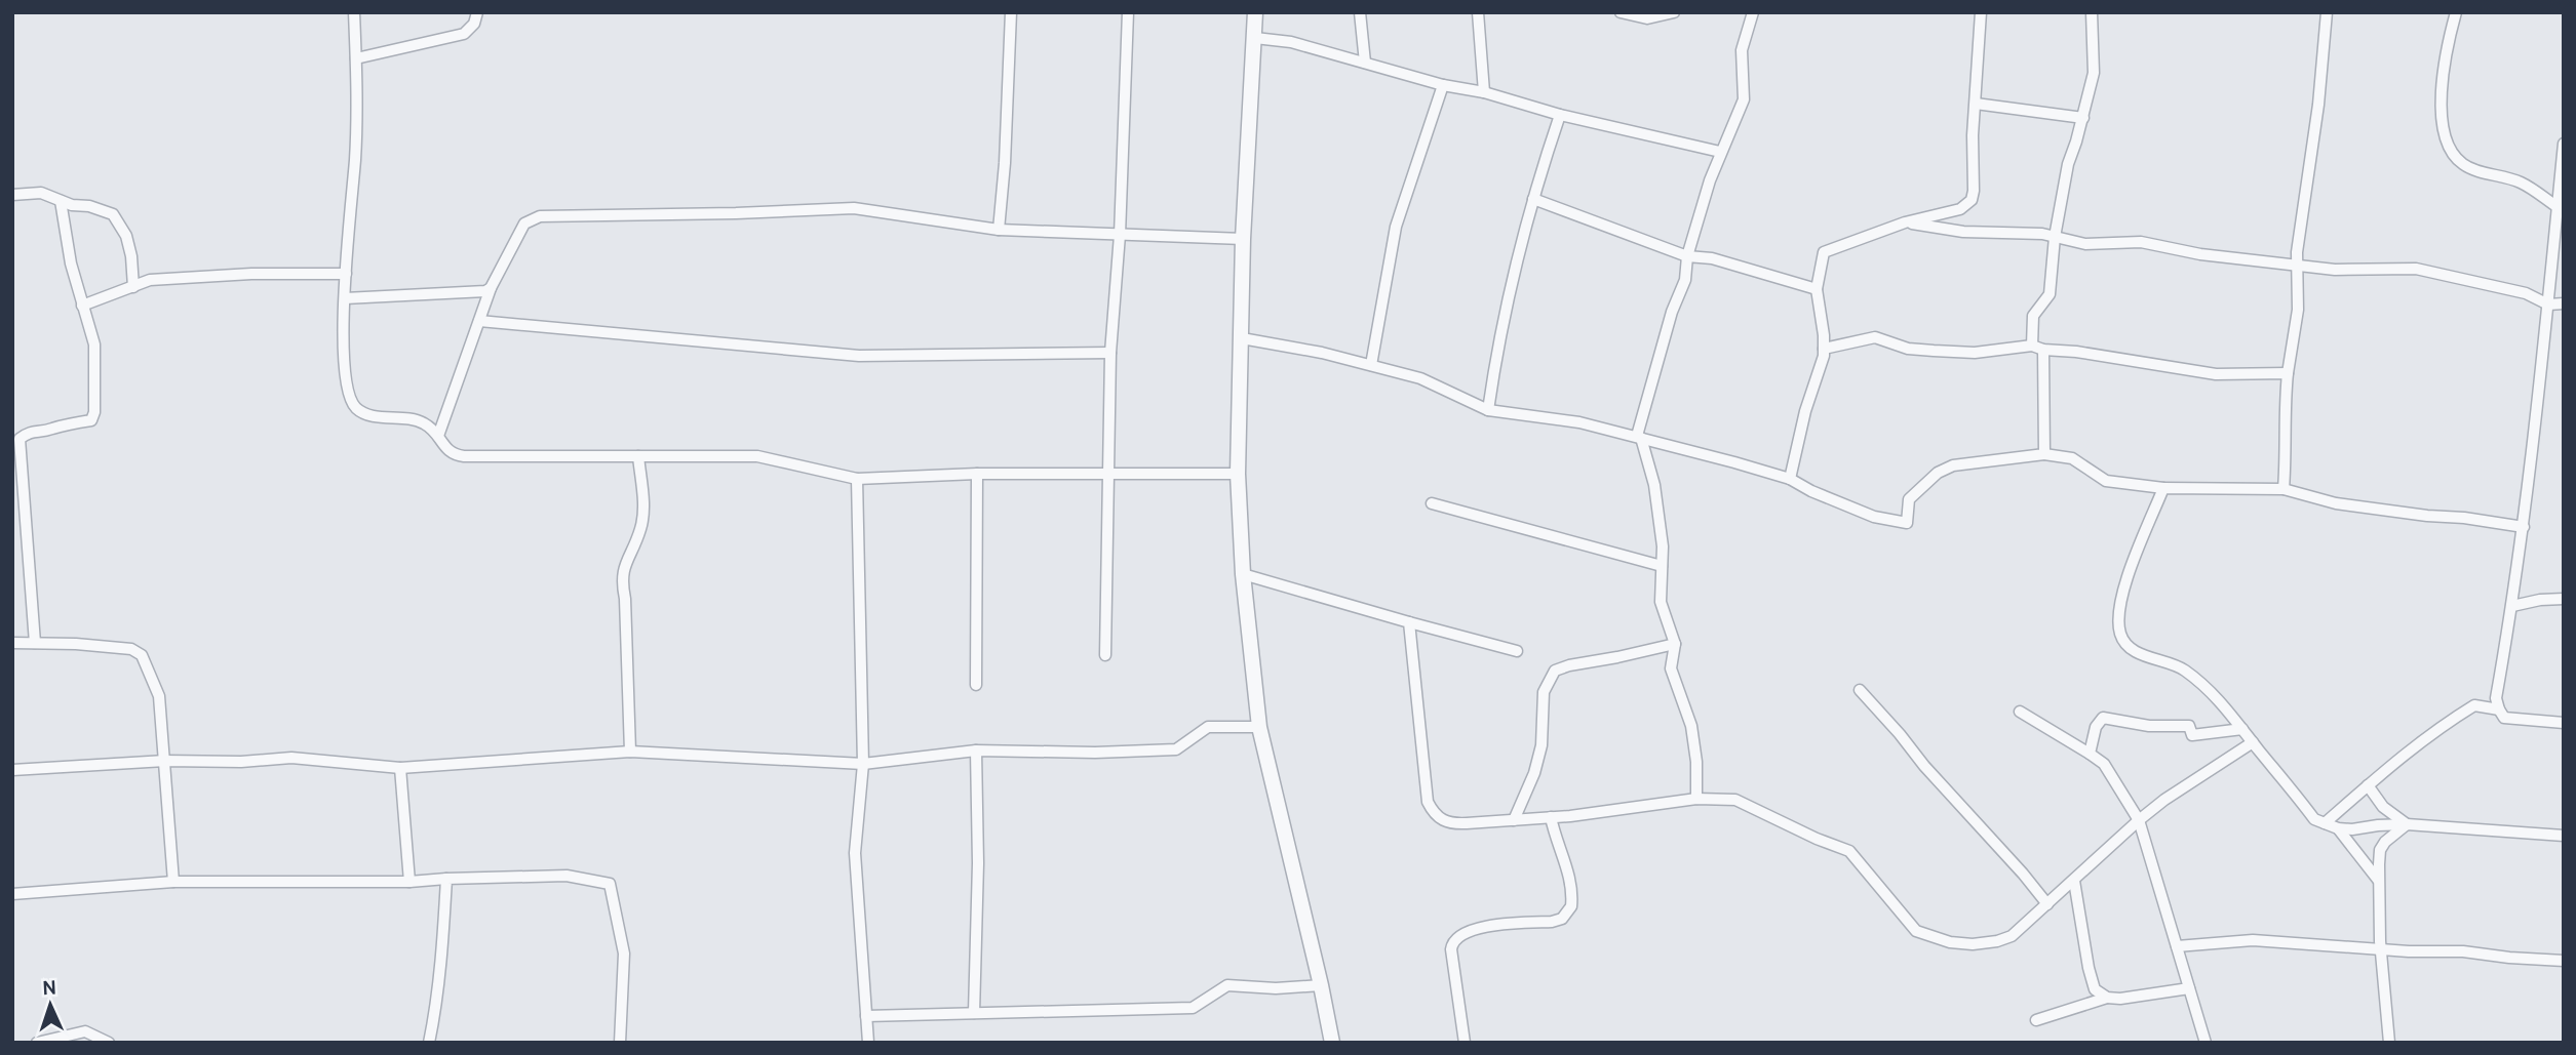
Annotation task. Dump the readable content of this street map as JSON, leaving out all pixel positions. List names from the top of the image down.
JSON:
{
  "north": "top"
}
